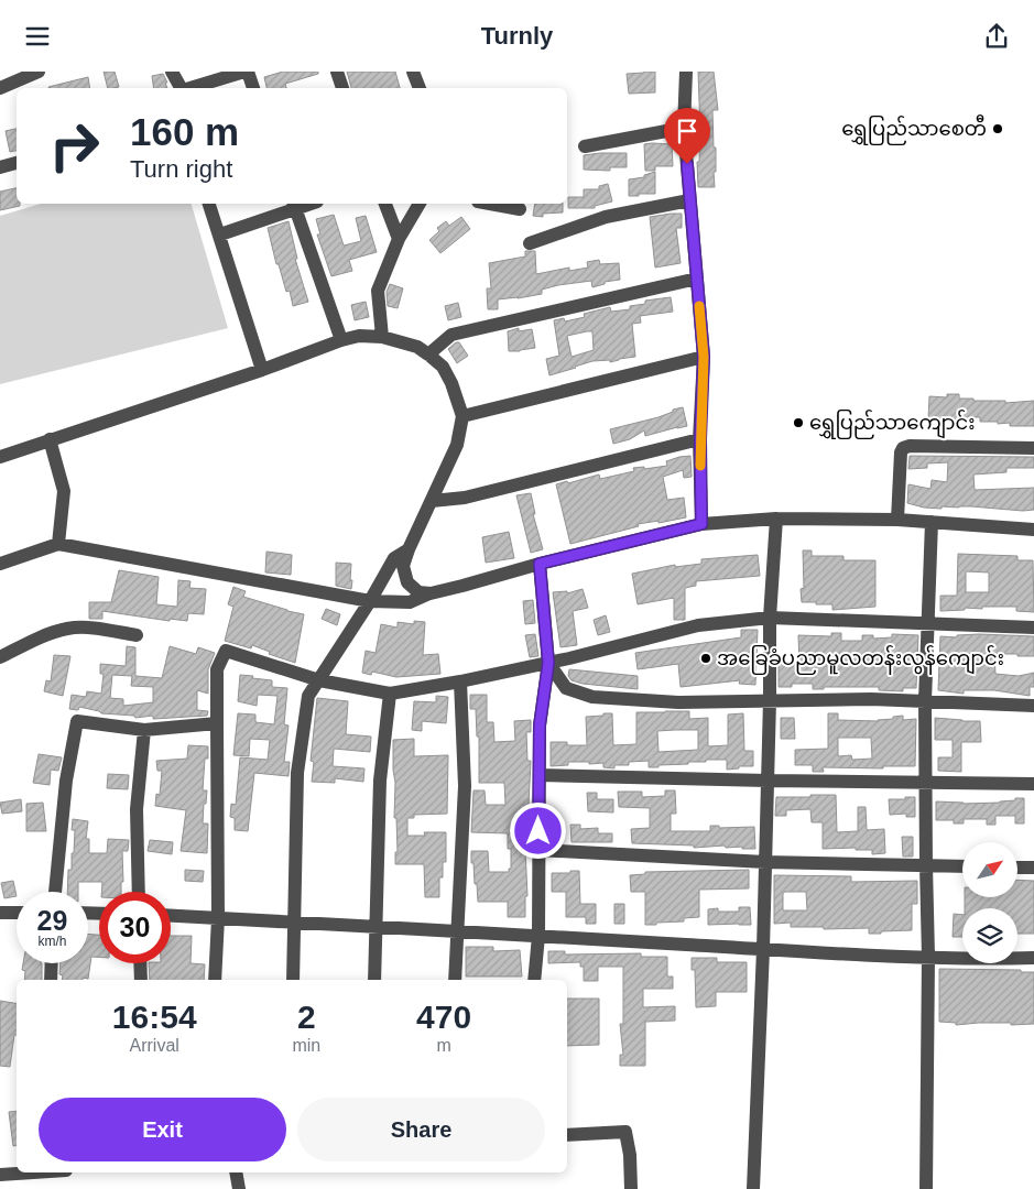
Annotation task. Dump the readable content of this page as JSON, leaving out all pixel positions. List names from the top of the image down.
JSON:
{
  "places": ["ရွှေပြည်သာစေတီ", "ရွှေပြည်သာကျောင်း", "အခြေခံပညာမူလတန်းလွန်ကျောင်း"],
  "north": "top right",
  "page": {
    "header": "Turnly",
    "turn": ["160 m", "Turn right"],
    "speed": "29 km/h",
    "limit": "30",
    "eta": [
      "16:54",
      "Arrival",
      "2",
      "min",
      "470",
      "m"
    ],
    "buttons": ["Exit", "Share"]
  }
}
